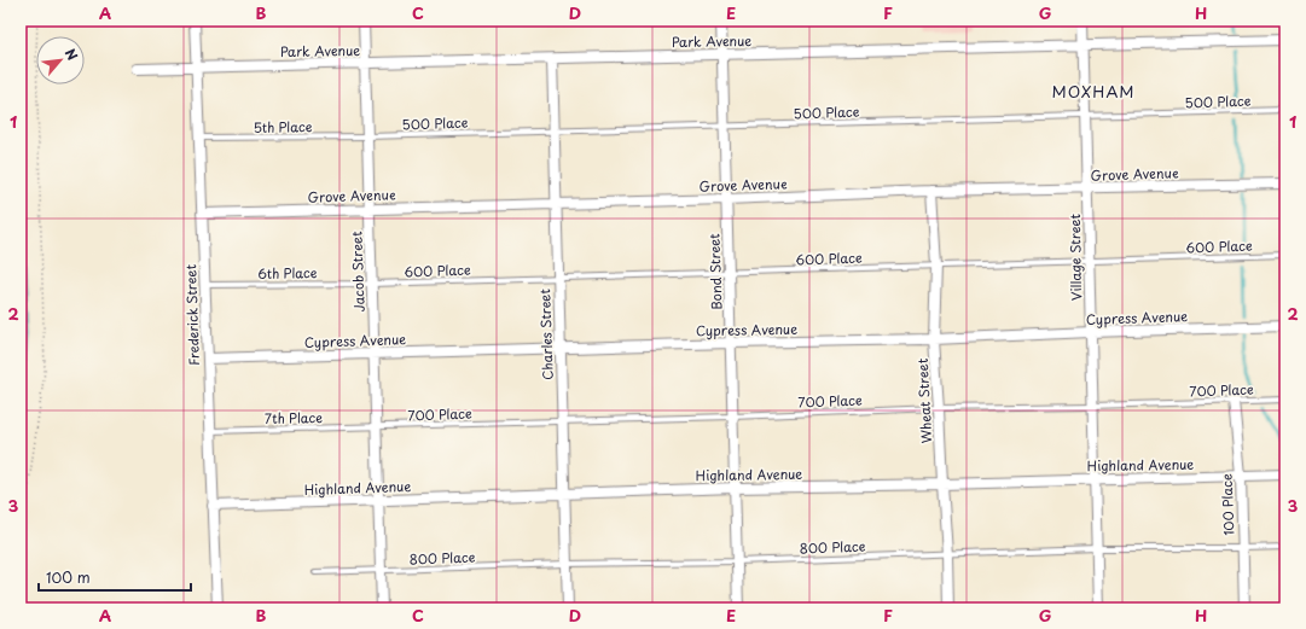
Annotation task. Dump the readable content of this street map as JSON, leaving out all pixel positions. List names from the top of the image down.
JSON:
{
  "streets": {
    "street": [
      "Park Avenue",
      "Grove Avenue",
      "Village Street",
      "Jacob Street",
      "Bond Street",
      "Frederick Street",
      "Cypress Avenue",
      "Charles Street",
      "Wheat Street",
      "Highland Avenue",
      "100 Place"
    ],
    "lane": [
      "500 Place",
      "5th Place",
      "600 Place",
      "6th Place",
      "700 Place",
      "7th Place",
      "800 Place"
    ]
  },
  "crossings": [
    ["Park Avenue", "Village Street"],
    ["Park Avenue", "Jacob Street"],
    ["Park Avenue", "Bond Street"],
    ["Park Avenue", "Frederick Street"],
    ["Park Avenue", "Charles Street"],
    ["500 Place", "5th Place"],
    ["500 Place", "Village Street"],
    ["500 Place", "Jacob Street"],
    ["500 Place", "Bond Street"],
    ["500 Place", "Charles Street"],
    ["5th Place", "Jacob Street"],
    ["5th Place", "Frederick Street"],
    ["Grove Avenue", "Village Street"],
    ["Grove Avenue", "Jacob Street"],
    ["Grove Avenue", "Bond Street"],
    ["Grove Avenue", "Frederick Street"],
    ["Grove Avenue", "Charles Street"],
    ["Grove Avenue", "Wheat Street"],
    ["600 Place", "Village Street"],
    ["600 Place", "Jacob Street"],
    ["600 Place", "Bond Street"],
    ["600 Place", "6th Place"],
    ["600 Place", "Charles Street"],
    ["600 Place", "Wheat Street"],
    ["Village Street", "Cypress Avenue"],
    ["Village Street", "700 Place"],
    ["Village Street", "Highland Avenue"],
    ["Village Street", "800 Place"],
    ["Jacob Street", "6th Place"],
    ["Jacob Street", "Cypress Avenue"],
    ["Jacob Street", "700 Place"],
    ["Jacob Street", "7th Place"],
    ["Jacob Street", "Highland Avenue"],
    ["Jacob Street", "800 Place"],
    ["Bond Street", "Cypress Avenue"],
    ["Bond Street", "700 Place"],
    ["Bond Street", "Highland Avenue"],
    ["Bond Street", "800 Place"],
    ["6th Place", "Frederick Street"],
    ["Frederick Street", "Cypress Avenue"],
    ["Frederick Street", "7th Place"],
    ["Frederick Street", "Highland Avenue"],
    ["Cypress Avenue", "Charles Street"],
    ["Cypress Avenue", "Wheat Street"],
    ["Charles Street", "700 Place"],
    ["Charles Street", "Highland Avenue"],
    ["Charles Street", "800 Place"],
    ["700 Place", "Wheat Street"],
    ["700 Place", "7th Place"],
    ["700 Place", "100 Place"],
    ["Wheat Street", "Highland Avenue"],
    ["Wheat Street", "800 Place"],
    ["Highland Avenue", "100 Place"],
    ["100 Place", "800 Place"]
  ],
  "districts": ["MOXHAM"],
  "scale_bar": "100 m",
  "north": "top right",
  "grid": {
    "columns": [
      "A",
      "B",
      "C",
      "D",
      "E",
      "F",
      "G",
      "H"
    ],
    "rows": ["1", "2", "3"]
  }
}
